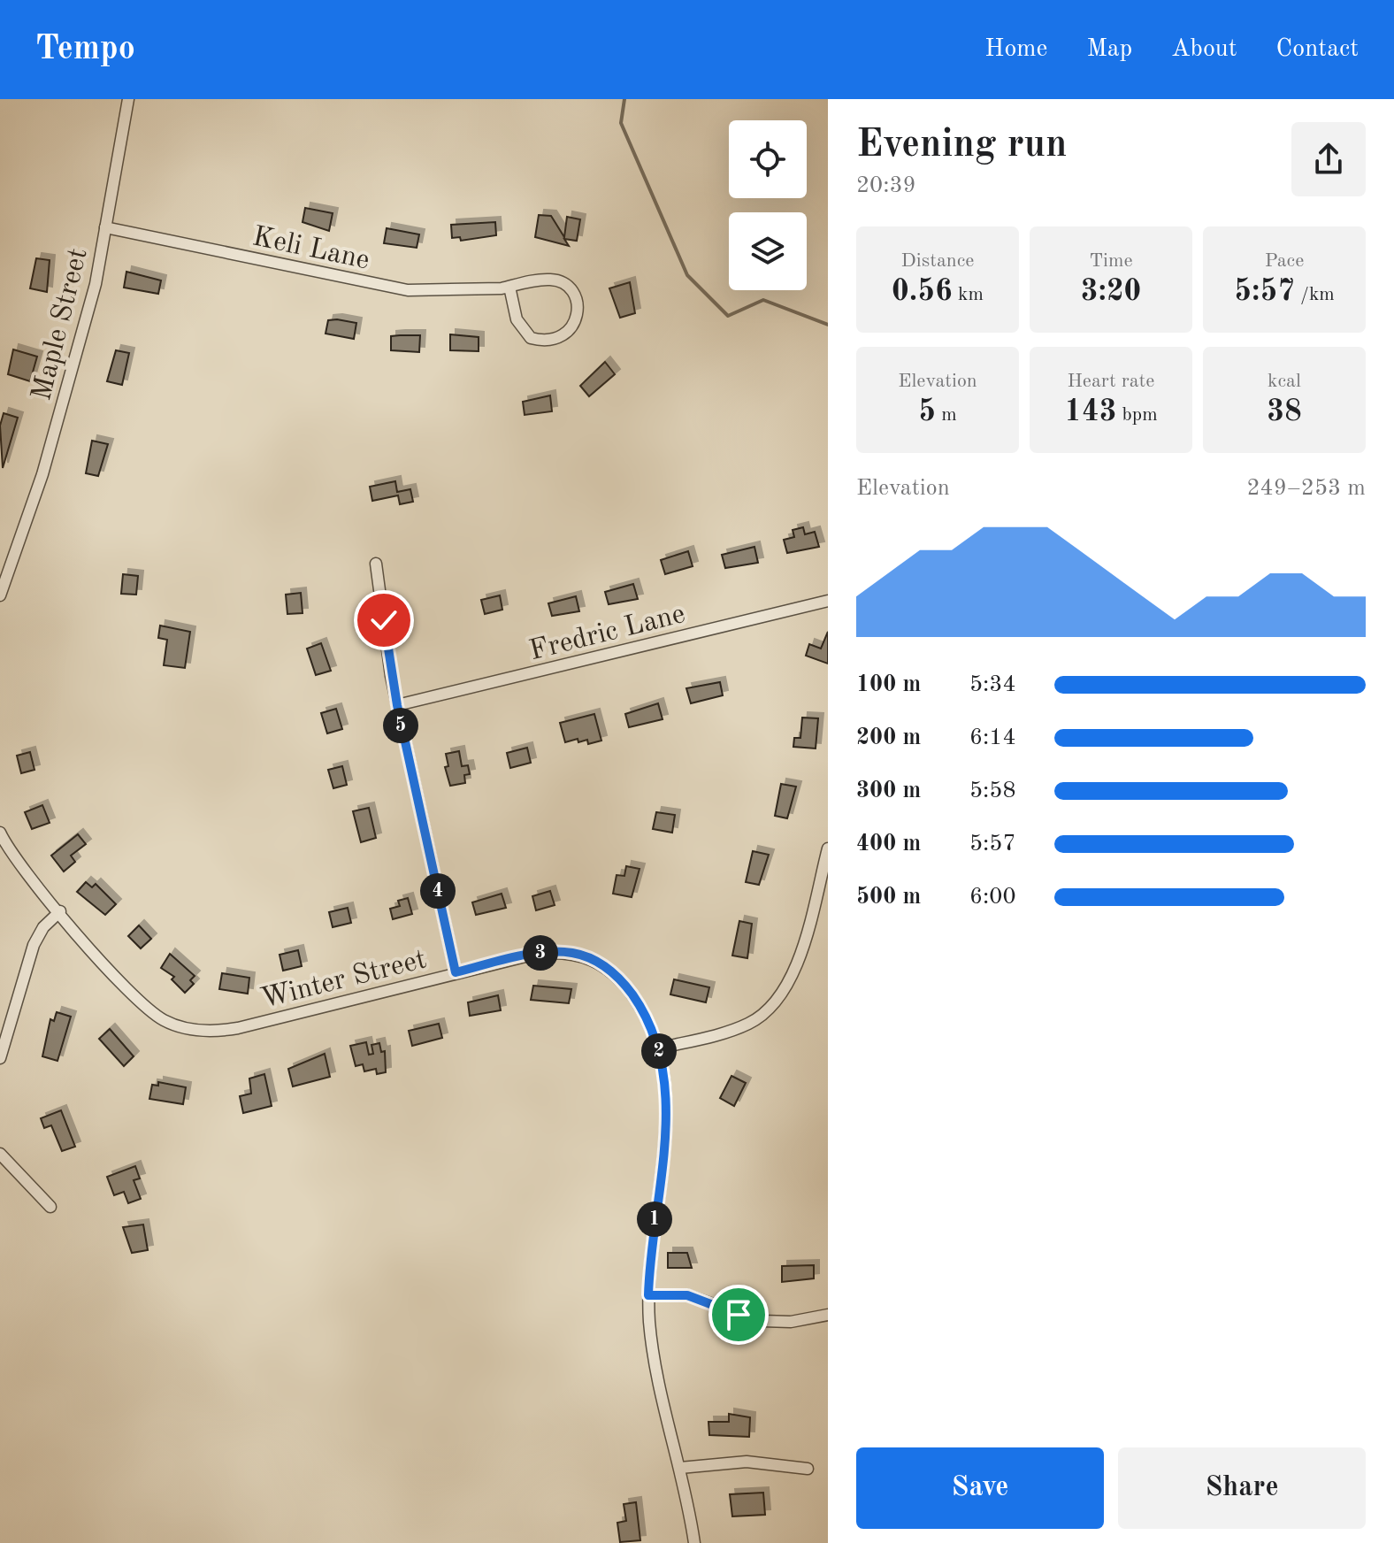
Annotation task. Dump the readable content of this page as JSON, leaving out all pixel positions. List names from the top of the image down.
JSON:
{
  "streets": {
    "street": [
      "Keli Lane",
      "Maple Street",
      "Fredric Lane",
      "Winter Street"
    ]
  },
  "crossings": [
    ["Keli Lane", "Maple Street"]
  ],
  "page": {
    "header": "Tempo",
    "nav": [
      "Home",
      "Map",
      "About",
      "Contact"
    ],
    "heading": ["Evening run", "20:39"],
    "stats": [
      ["Distance", "0.56 km"],
      ["Time", "3:20"],
      ["Pace", "5:57 /km"],
      ["Elevation", "5 m"],
      ["Heart rate", "143 bpm"],
      ["kcal", "38"]
    ],
    "chart": ["Elevation", "249–253 m"],
    "list": [
      {
        "name": "100 m",
        "note": "5:34"
      },
      {
        "name": "200 m",
        "note": "6:14"
      },
      {
        "name": "300 m",
        "note": "5:58"
      },
      {
        "name": "400 m",
        "note": "5:57"
      },
      {
        "name": "500 m",
        "note": "6:00"
      }
    ],
    "pins": [
      "5",
      "4",
      "3",
      "2",
      "1"
    ],
    "buttons": ["Save", "Share"]
  }
}
